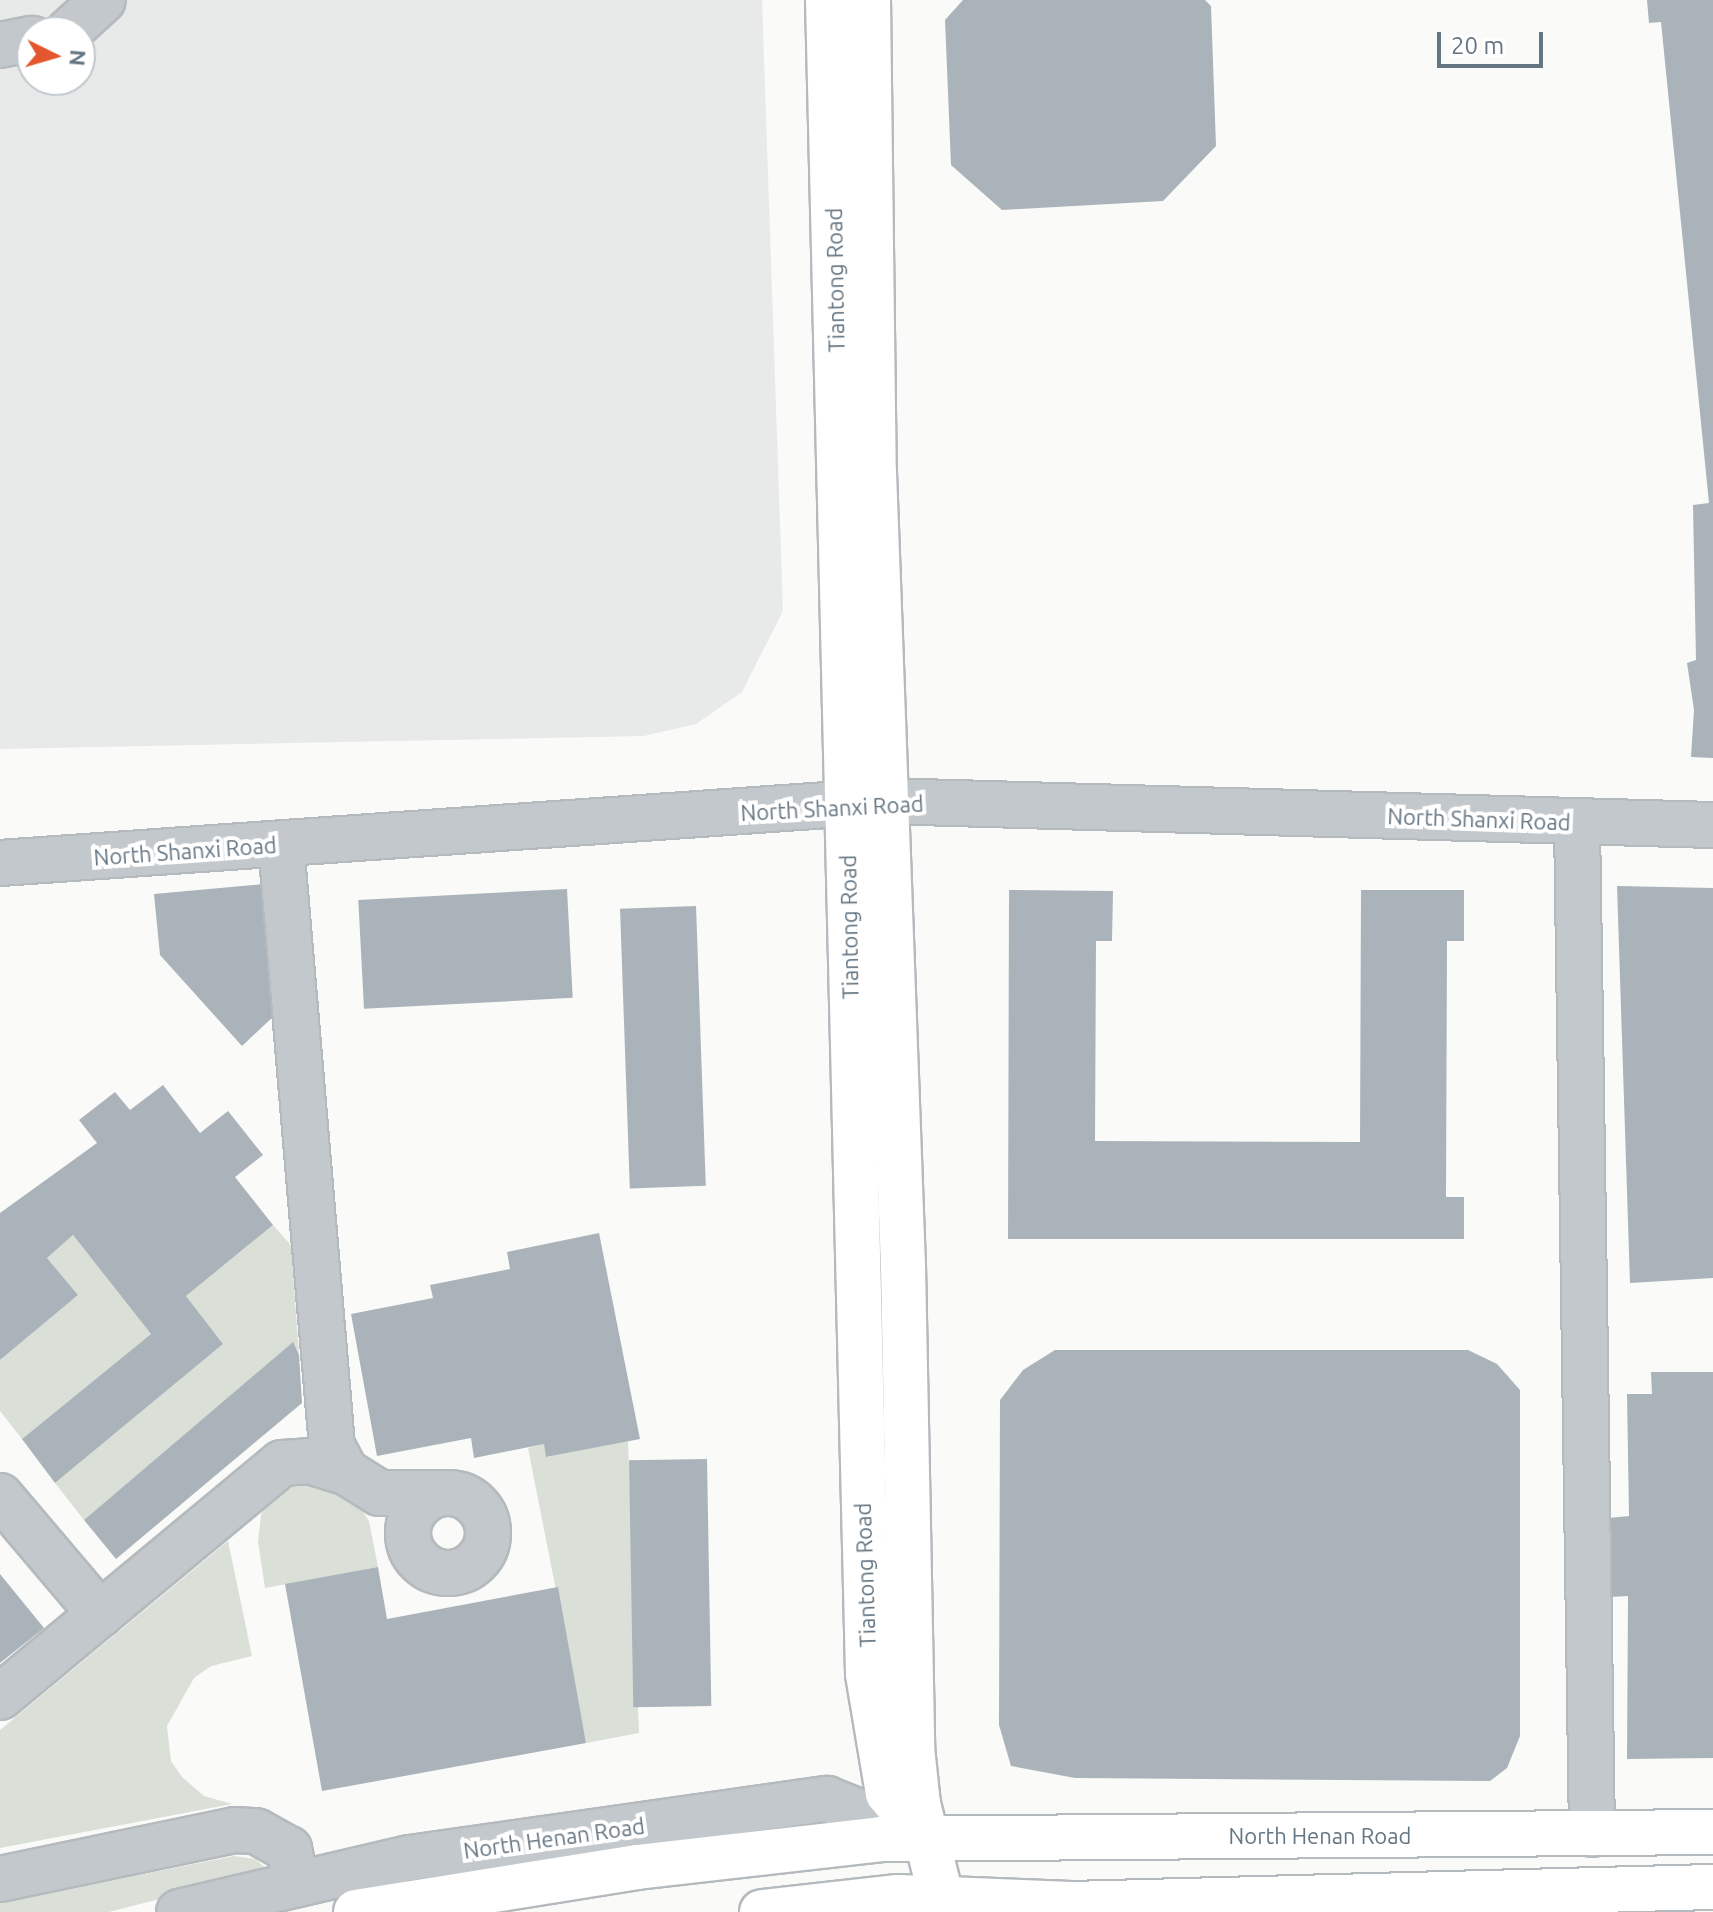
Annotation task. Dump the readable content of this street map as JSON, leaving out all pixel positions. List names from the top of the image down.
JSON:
{
  "streets": {
    "main road": ["Tiantong Road", "North Henan Road"],
    "street": ["North Shanxi Road"]
  },
  "crossings": [
    ["Tiantong Road", "North Shanxi Road"],
    ["Tiantong Road", "North Henan Road"]
  ],
  "scale_bar": "20 m",
  "north": "right"
}
